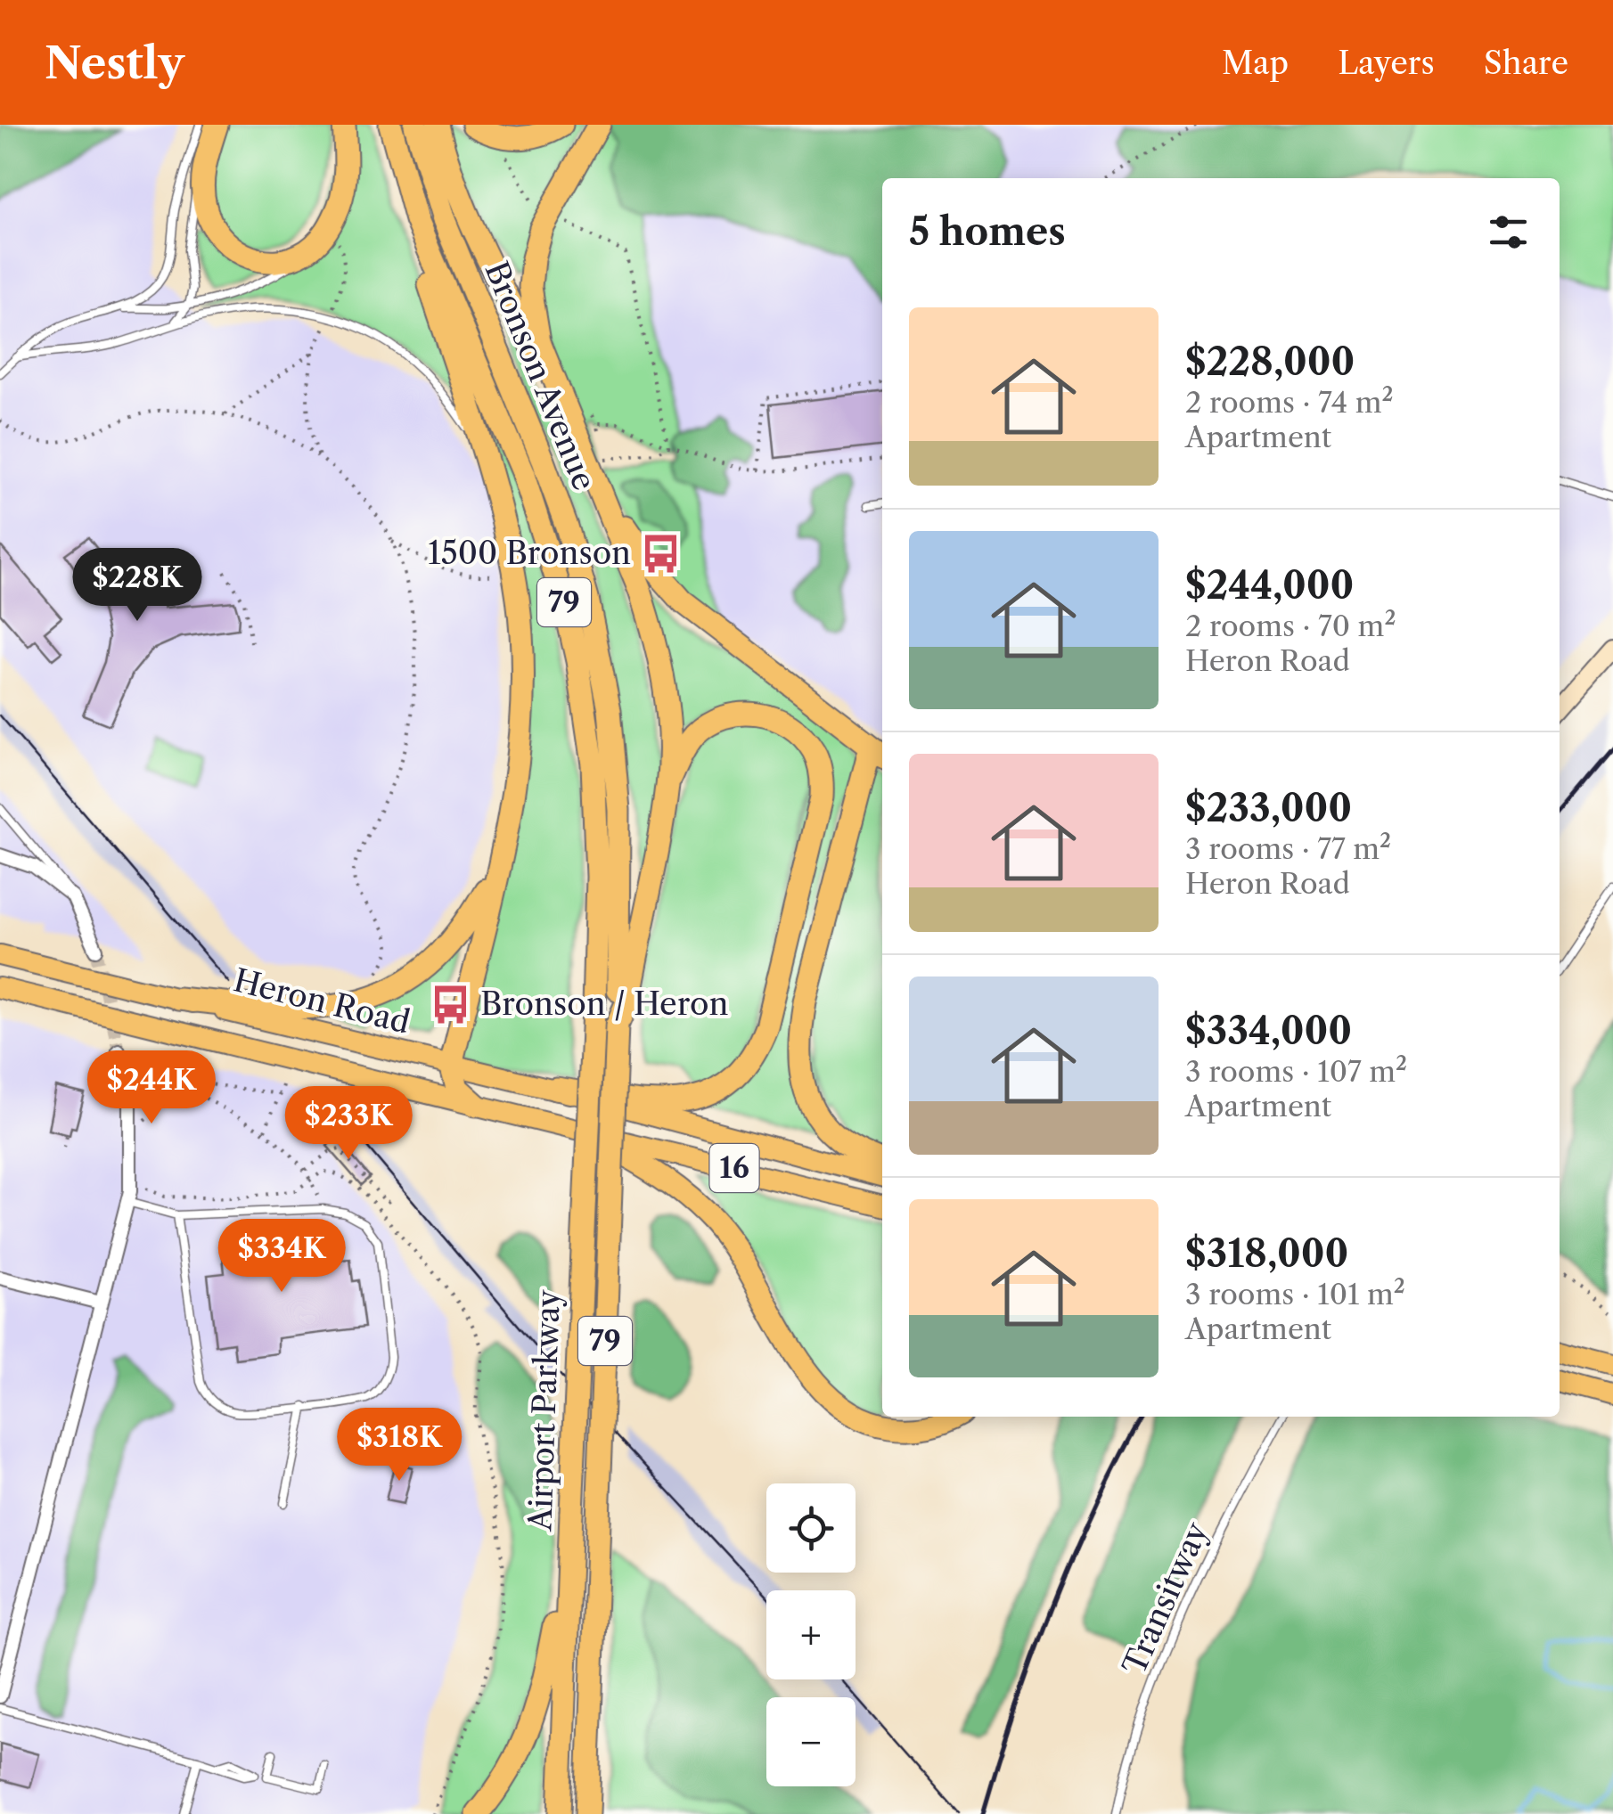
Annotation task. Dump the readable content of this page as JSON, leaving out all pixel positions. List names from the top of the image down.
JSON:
{
  "streets": {
    "highway": ["Bronson Avenue", "79", "Airport Parkway"],
    "main road": ["Heron Road", "16"],
    "lane": ["Transitway"]
  },
  "crossings": [
    ["Bronson Avenue", "Airport Parkway"]
  ],
  "places": {
    "bus stop": ["1500 Bronson", "Bronson / Heron"]
  },
  "page": {
    "header": "Nestly",
    "nav": ["Map", "Layers", "Share"],
    "heading": "5 homes",
    "list": [
      {
        "name": "$228,000",
        "note": "2 rooms · 74 m² · Apartment"
      },
      {
        "name": "$244,000",
        "note": "2 rooms · 70 m² · Heron Road"
      },
      {
        "name": "$233,000",
        "note": "3 rooms · 77 m² · Heron Road"
      },
      {
        "name": "$334,000",
        "note": "3 rooms · 107 m² · Apartment"
      },
      {
        "name": "$318,000",
        "note": "3 rooms · 101 m² · Apartment"
      }
    ],
    "price": [
      "$228K",
      "$244K",
      "$233K",
      "$334K",
      "$318K"
    ],
    "map_buttons": ["+", "−"]
  }
}
